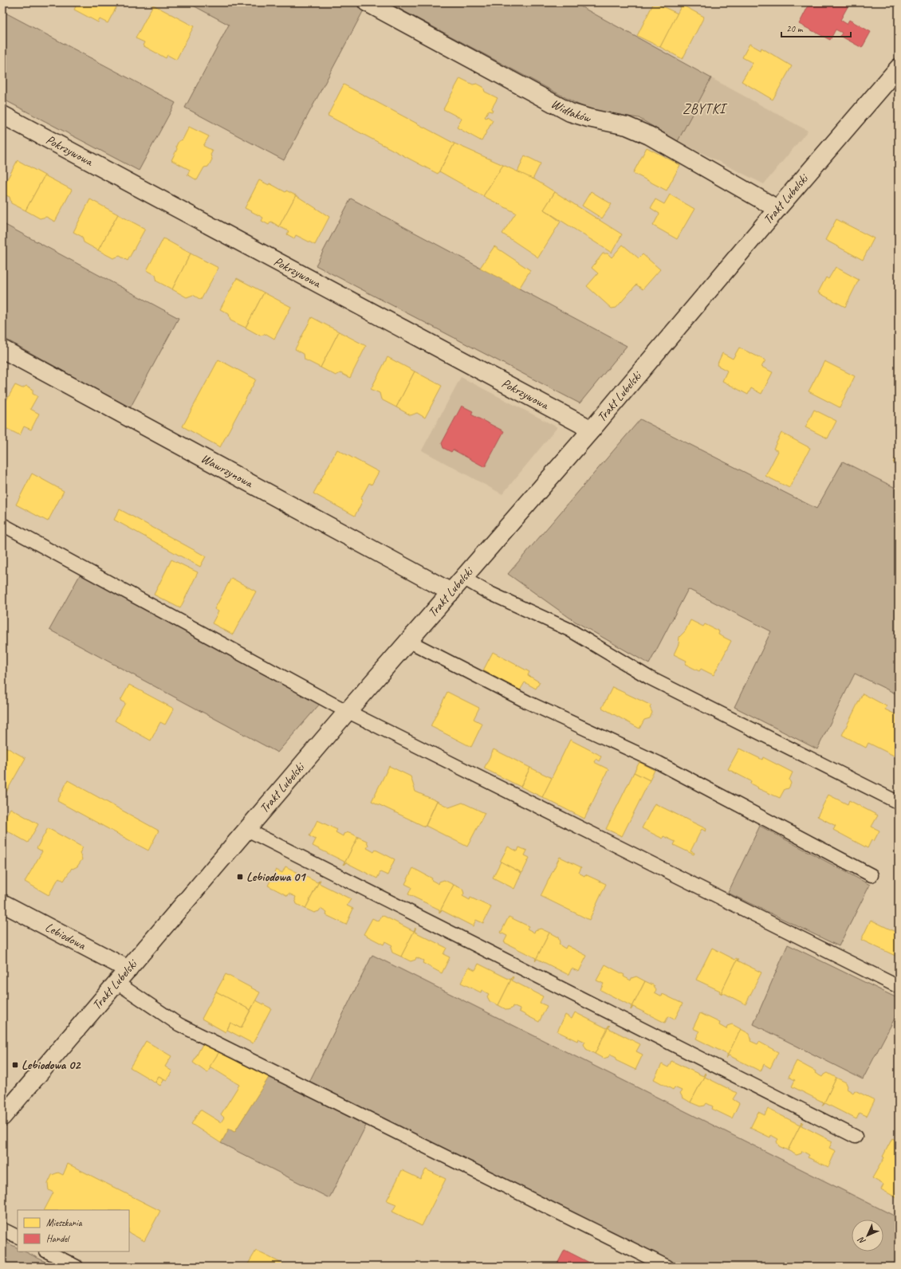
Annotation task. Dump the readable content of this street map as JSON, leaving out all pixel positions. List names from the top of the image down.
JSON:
{
  "streets": {
    "street": [
      "Widłaków",
      "Pokrzywowa",
      "Trakt Lubelski",
      "Wawrzynowa",
      "Lebiodowa"
    ]
  },
  "crossings": [
    ["Widłaków", "Trakt Lubelski"],
    ["Pokrzywowa", "Trakt Lubelski"],
    ["Trakt Lubelski", "Wawrzynowa"],
    ["Trakt Lubelski", "Lebiodowa"]
  ],
  "districts": ["ZBYTKI"],
  "places": {
    "transit": ["Lebiodowa 01", "Lebiodowa 02"]
  },
  "legend": ["Mieszkania", "Handel"],
  "scale_bar": "20 m",
  "north": "bottom left"
}
